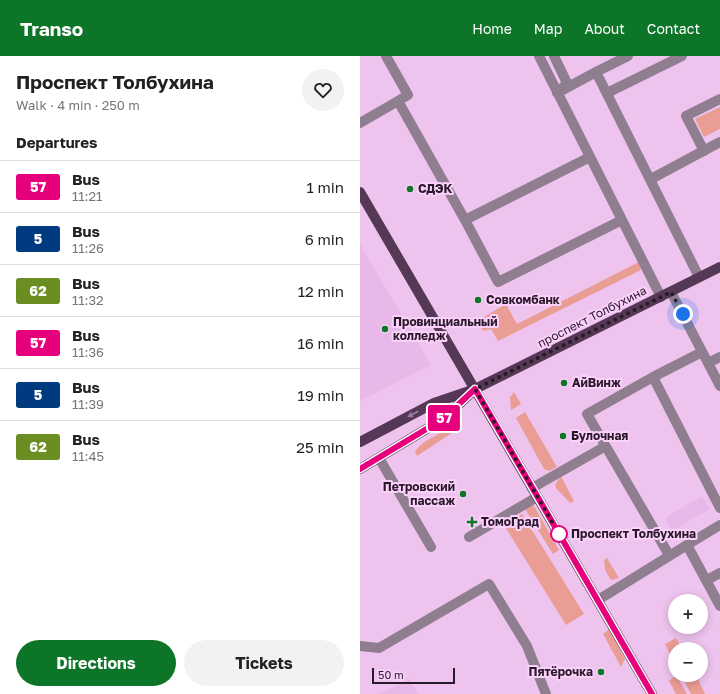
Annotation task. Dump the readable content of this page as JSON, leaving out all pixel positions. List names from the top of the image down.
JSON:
{
  "streets": {
    "main road": ["проспект Толбухина"]
  },
  "places": {
    "other": [
      "СДЭК",
      "Совкомбанк",
      "Провинциальный колледж",
      "АйВинж",
      "Булочная",
      "Петровский пассаж",
      "Проспект Толбухина",
      "Пятёрочка"
    ],
    "health": ["ТомоГрад"]
  },
  "lines": ["bus line 57"],
  "scale_bar": "50 m",
  "page": {
    "header": "Transo",
    "nav": [
      "Home",
      "Map",
      "About",
      "Contact"
    ],
    "heading": [
      ["Проспект Толбухина", "Walk · 4 min · 250 m"],
      "Departures"
    ],
    "on_map": "57",
    "list": [
      {
        "mark": "57",
        "name": "Bus",
        "note": "11:21",
        "value": "1 min"
      },
      {
        "mark": "5",
        "name": "Bus",
        "note": "11:26",
        "value": "6 min"
      },
      {
        "mark": "62",
        "name": "Bus",
        "note": "11:32",
        "value": "12 min"
      },
      {
        "mark": "57",
        "name": "Bus",
        "note": "11:36",
        "value": "16 min"
      },
      {
        "mark": "5",
        "name": "Bus",
        "note": "11:39",
        "value": "19 min"
      },
      {
        "mark": "62",
        "name": "Bus",
        "note": "11:45",
        "value": "25 min"
      }
    ],
    "map_buttons": ["+", "−"],
    "buttons": ["Directions", "Tickets"],
    "scale": "50 m"
  }
}
